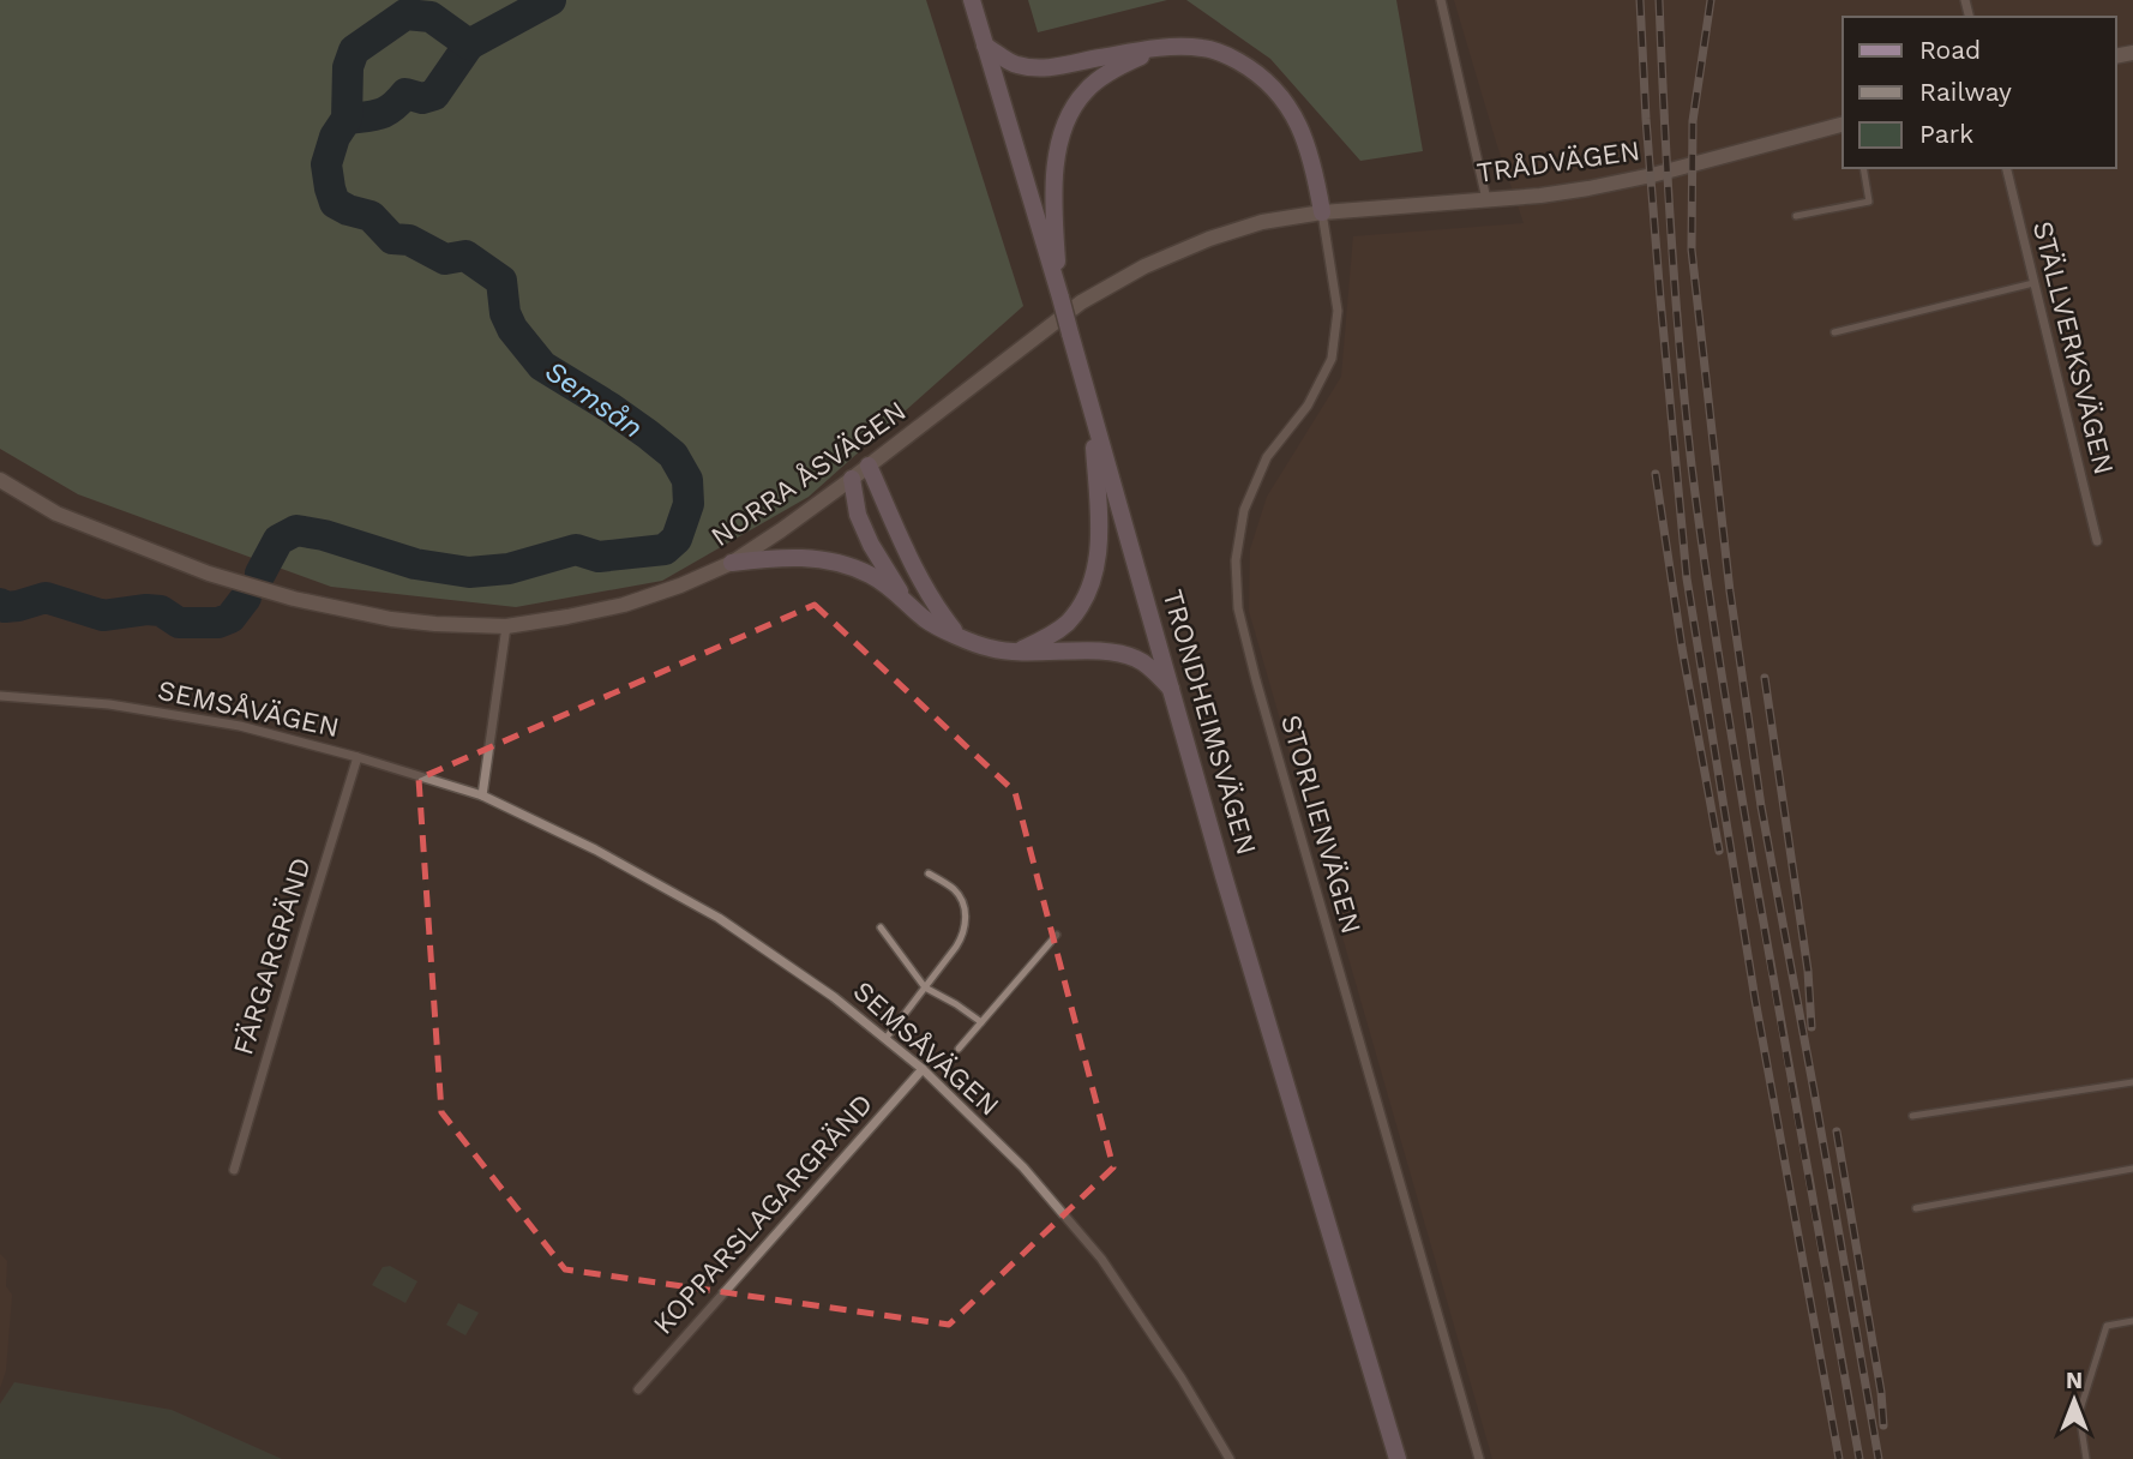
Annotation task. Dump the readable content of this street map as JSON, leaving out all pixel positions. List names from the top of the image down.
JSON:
{
  "streets": {
    "main road": ["TRONDHEIMSVÄGEN"],
    "street": [
      "TRÅDVÄGEN",
      "STÄLLVERKSVÄGEN",
      "NORRA ÅSVÄGEN",
      "SEMSÅVÄGEN",
      "STORLIENVÄGEN",
      "FÄRGARGRÄND",
      "KOPPARSLAGARGRÄND"
    ]
  },
  "crossings": [
    ["TRÅDVÄGEN", "NORRA ÅSVÄGEN"],
    ["TRÅDVÄGEN", "STORLIENVÄGEN"],
    ["NORRA ÅSVÄGEN", "STORLIENVÄGEN"],
    ["SEMSÅVÄGEN", "FÄRGARGRÄND"],
    ["SEMSÅVÄGEN", "KOPPARSLAGARGRÄND"]
  ],
  "water": ["Semsån"],
  "legend": ["Road", "Railway", "Park"],
  "north": "top"
}
